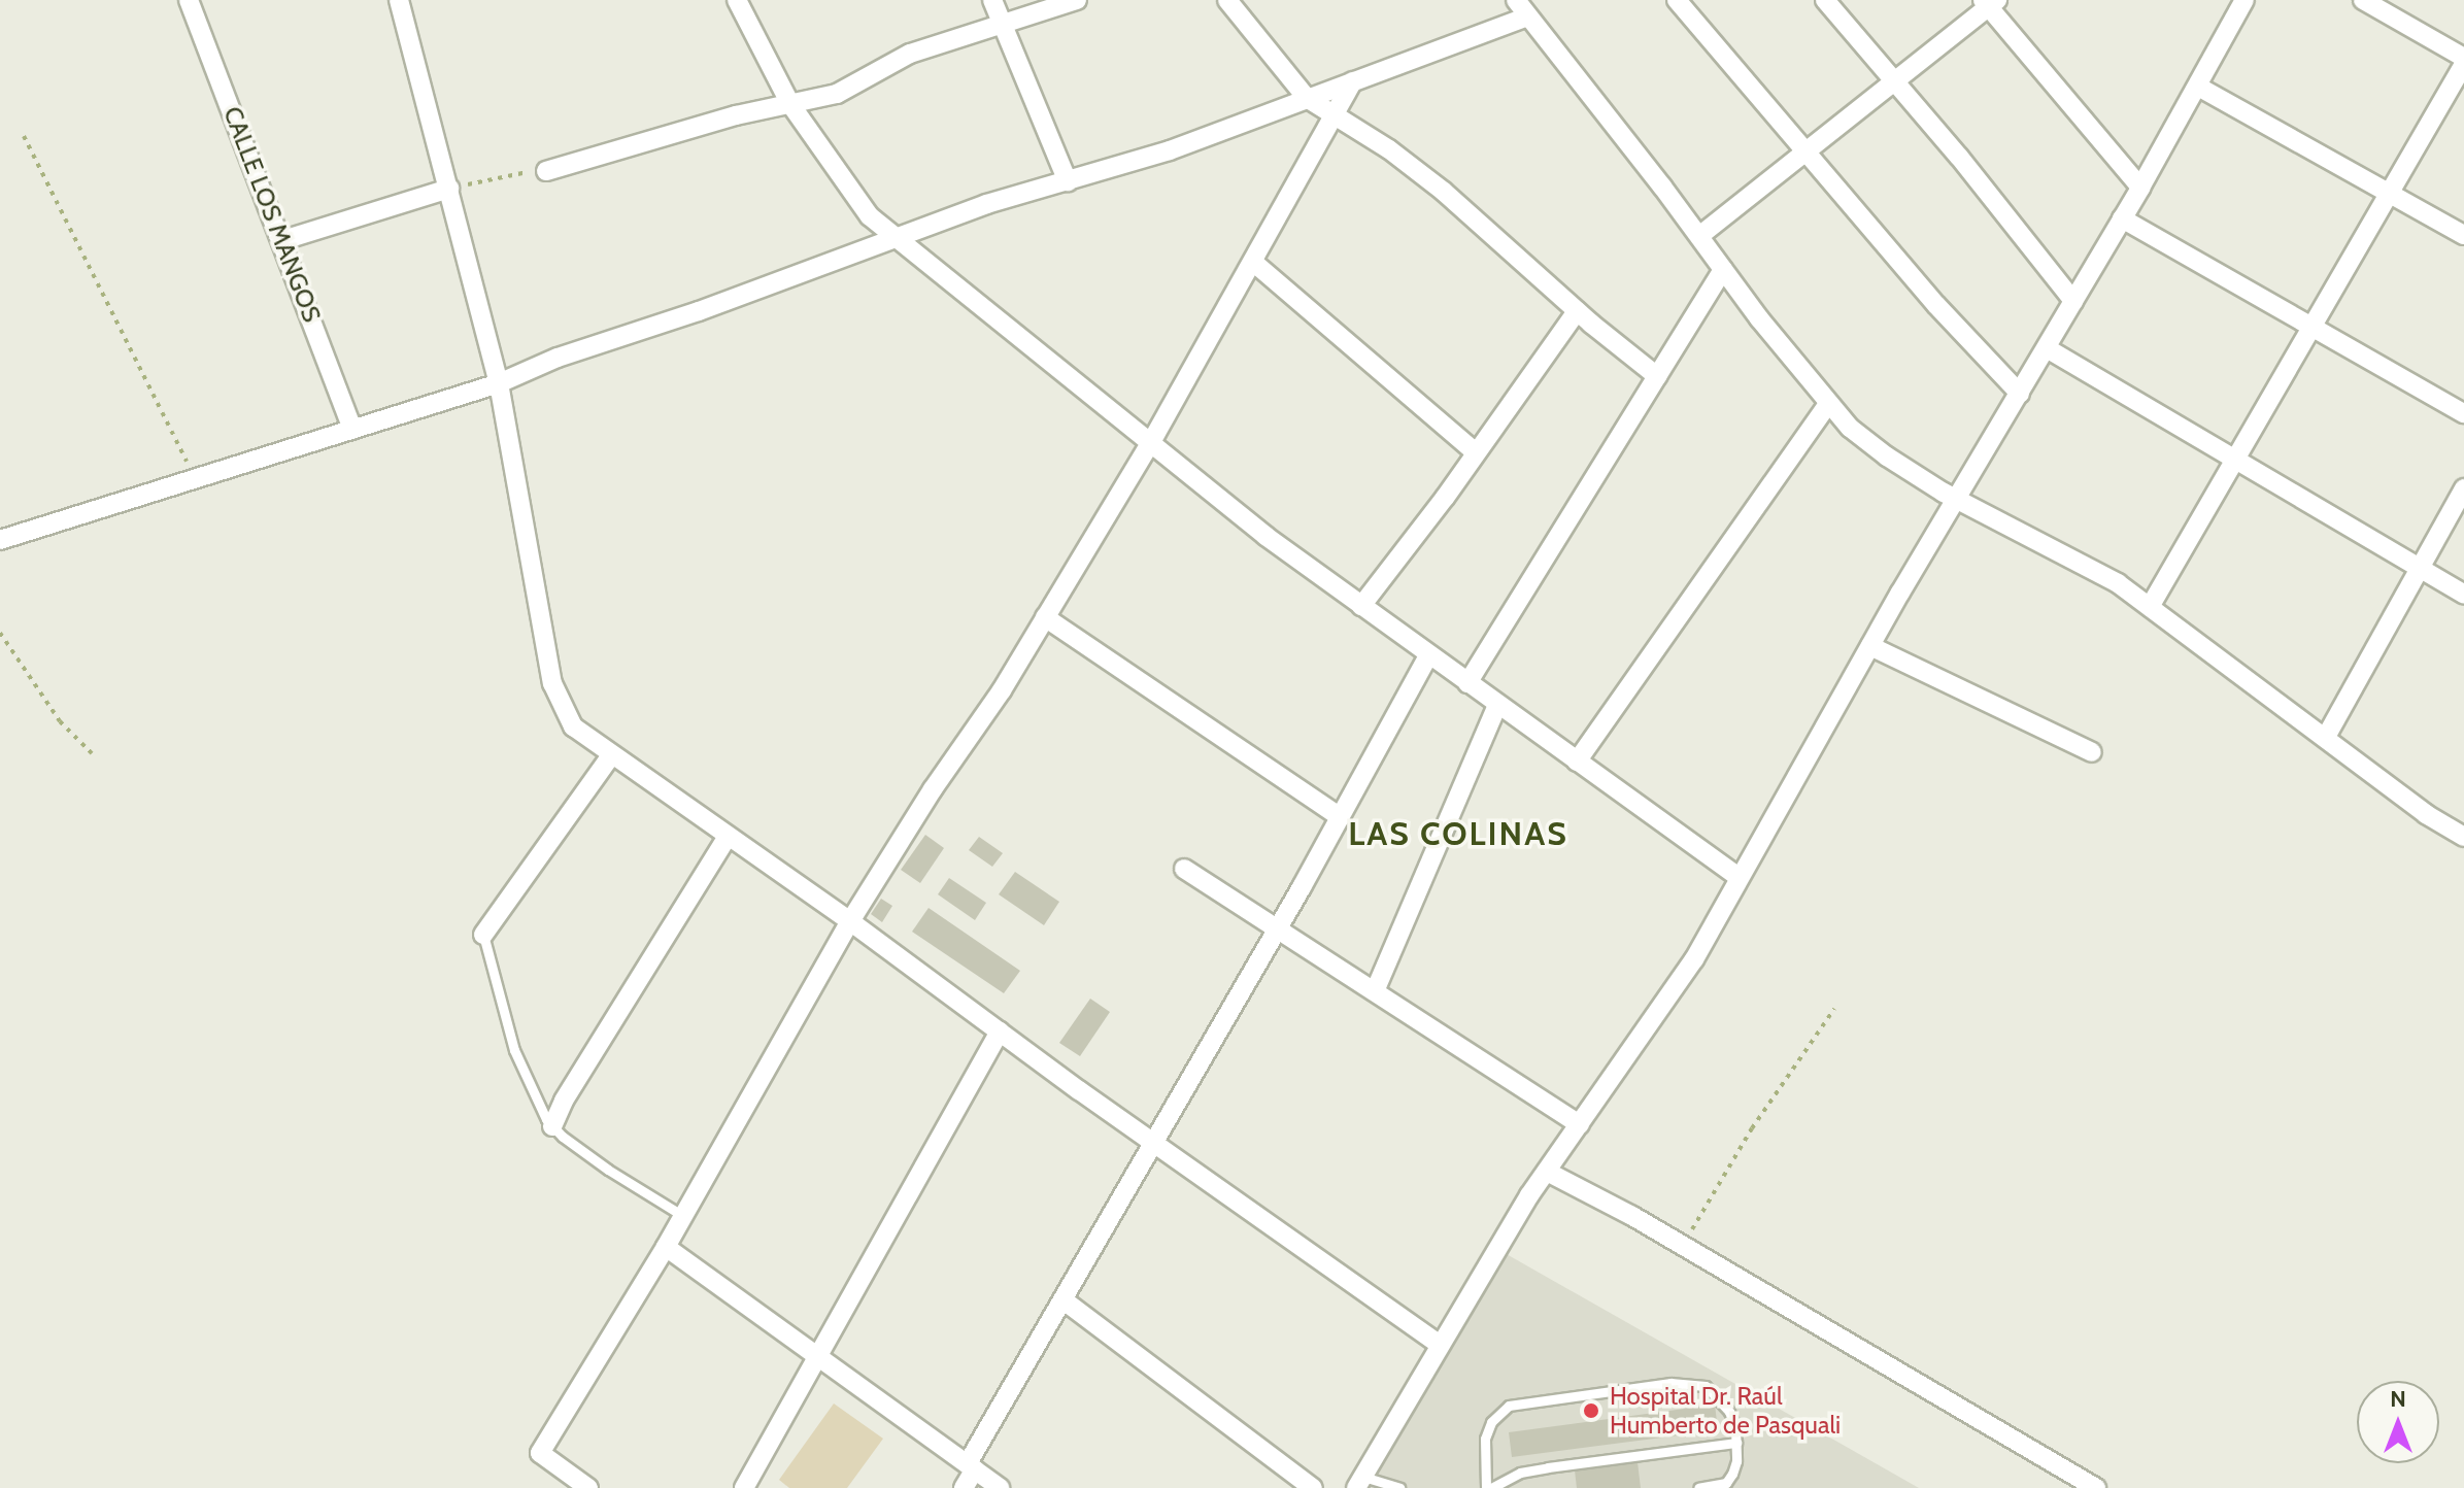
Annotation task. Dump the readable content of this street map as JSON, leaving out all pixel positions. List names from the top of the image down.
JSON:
{
  "streets": {
    "street": ["CALLE LOS MANGOS"]
  },
  "districts": ["LAS COLINAS"],
  "places": ["Hospital Dr. Raúl Humberto de Pasquali"],
  "north": "top"
}
